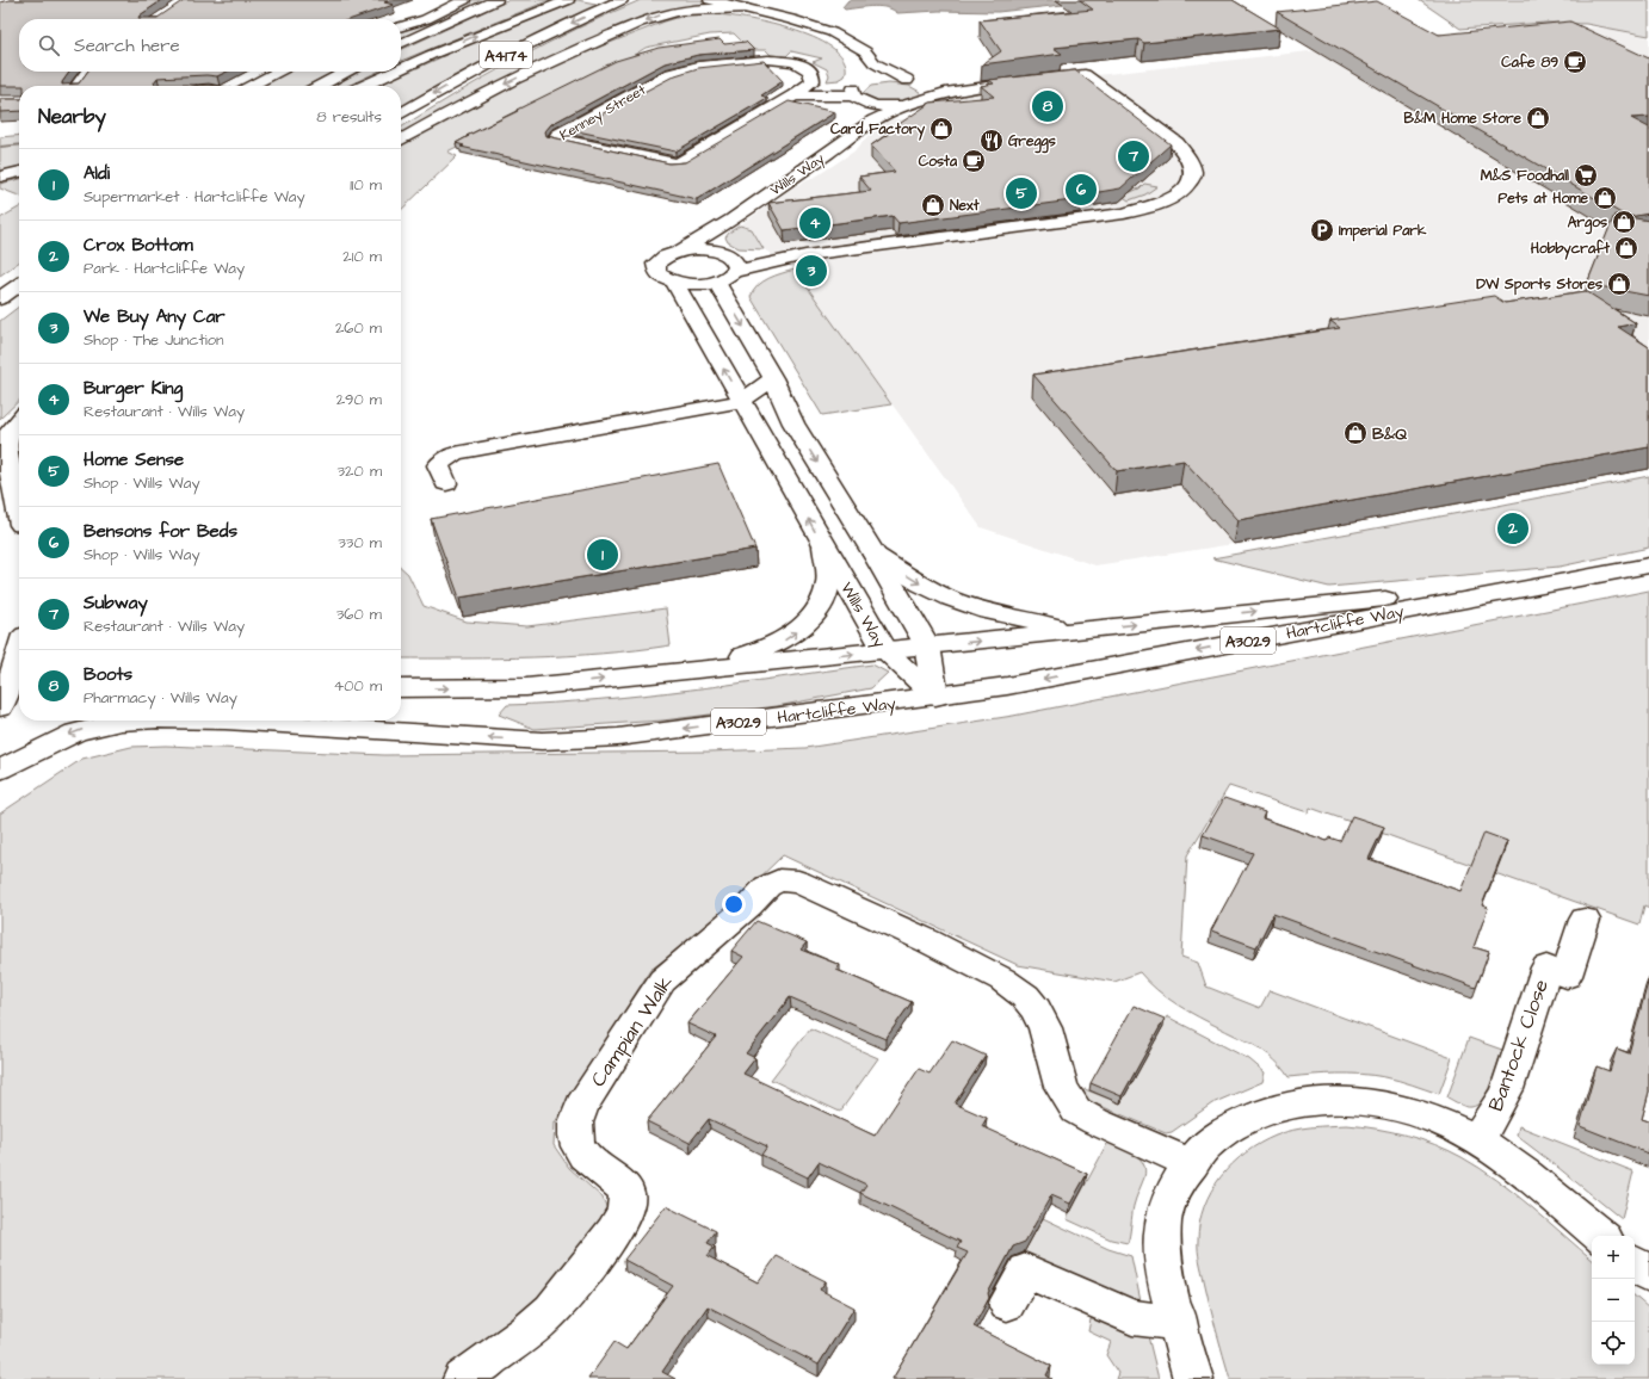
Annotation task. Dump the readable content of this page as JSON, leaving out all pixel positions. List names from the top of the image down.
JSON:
{
  "streets": {
    "main road": [
      "A4174",
      "Kenney Street",
      "Wills Way",
      "Hartcliffe Way",
      "A3029",
      "Campian Walk",
      "Bantock Close"
    ]
  },
  "crossings": [
    ["Wills Way", "Hartcliffe Way"]
  ],
  "places": {
    "cafe": ["Cafe 89", "Costa"],
    "shop": [
      "B&M Home Store",
      "Card Factory",
      "Pets at Home",
      "Next",
      "Argos",
      "Hobbycraft",
      "DW Sports Stores",
      "B&Q"
    ],
    "restaurant": ["Greggs"],
    "supermarket": ["M&S Foodhall"],
    "parking": ["Imperial Park"]
  },
  "page": {
    "search": "Search here",
    "heading": ["Nearby", "8 results"],
    "pins": [
      "8",
      "7",
      "6",
      "5",
      "4",
      "3",
      "2",
      "1"
    ],
    "list": [
      {
        "mark": "1",
        "name": "Aldi",
        "note": "Supermarket · Hartcliffe Way",
        "value": "110 m"
      },
      {
        "mark": "2",
        "name": "Crox Bottom",
        "note": "Park · Hartcliffe Way",
        "value": "210 m"
      },
      {
        "mark": "3",
        "name": "We Buy Any Car",
        "note": "Shop · The Junction",
        "value": "260 m"
      },
      {
        "mark": "4",
        "name": "Burger King",
        "note": "Restaurant · Wills Way",
        "value": "290 m"
      },
      {
        "mark": "5",
        "name": "Home Sense",
        "note": "Shop · Wills Way",
        "value": "320 m"
      },
      {
        "mark": "6",
        "name": "Bensons for Beds",
        "note": "Shop · Wills Way",
        "value": "330 m"
      },
      {
        "mark": "7",
        "name": "Subway",
        "note": "Restaurant · Wills Way",
        "value": "360 m"
      },
      {
        "mark": "8",
        "name": "Boots",
        "note": "Pharmacy · Wills Way",
        "value": "400 m"
      }
    ],
    "map_buttons": ["+", "−"]
  }
}
